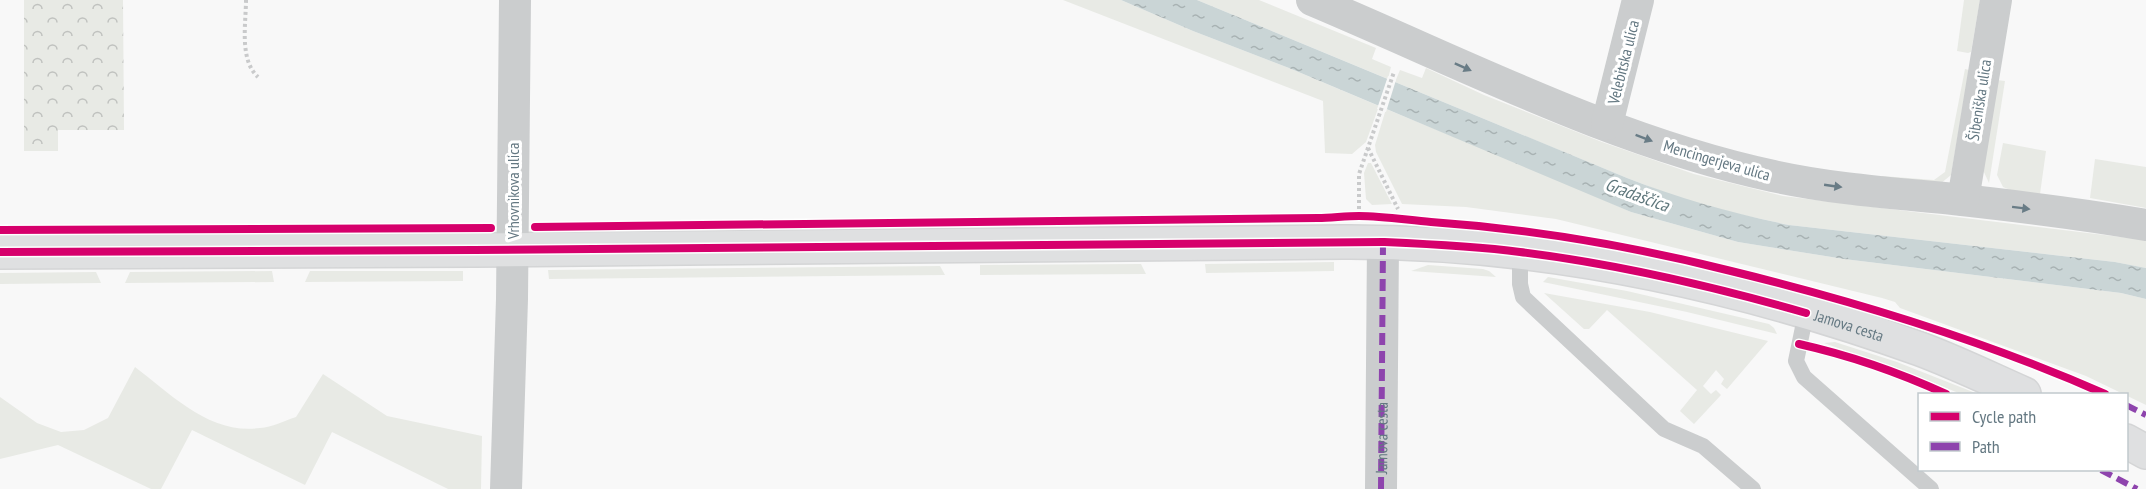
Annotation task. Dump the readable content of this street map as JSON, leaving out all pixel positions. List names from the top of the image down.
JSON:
{
  "streets": {
    "street": [
      "Velebitska ulica",
      "Šibeniška ulica",
      "Mencingerjeva ulica",
      "Vrhovnikova ulica",
      "Jamova cesta"
    ]
  },
  "crossings": [
    ["Velebitska ulica", "Mencingerjeva ulica"],
    ["Šibeniška ulica", "Mencingerjeva ulica"],
    ["Vrhovnikova ulica", "Jamova cesta"]
  ],
  "one_way": ["Mencingerjeva ulica"],
  "water": ["Gradaščica"],
  "legend": ["Cycle path", "Path"]
}
